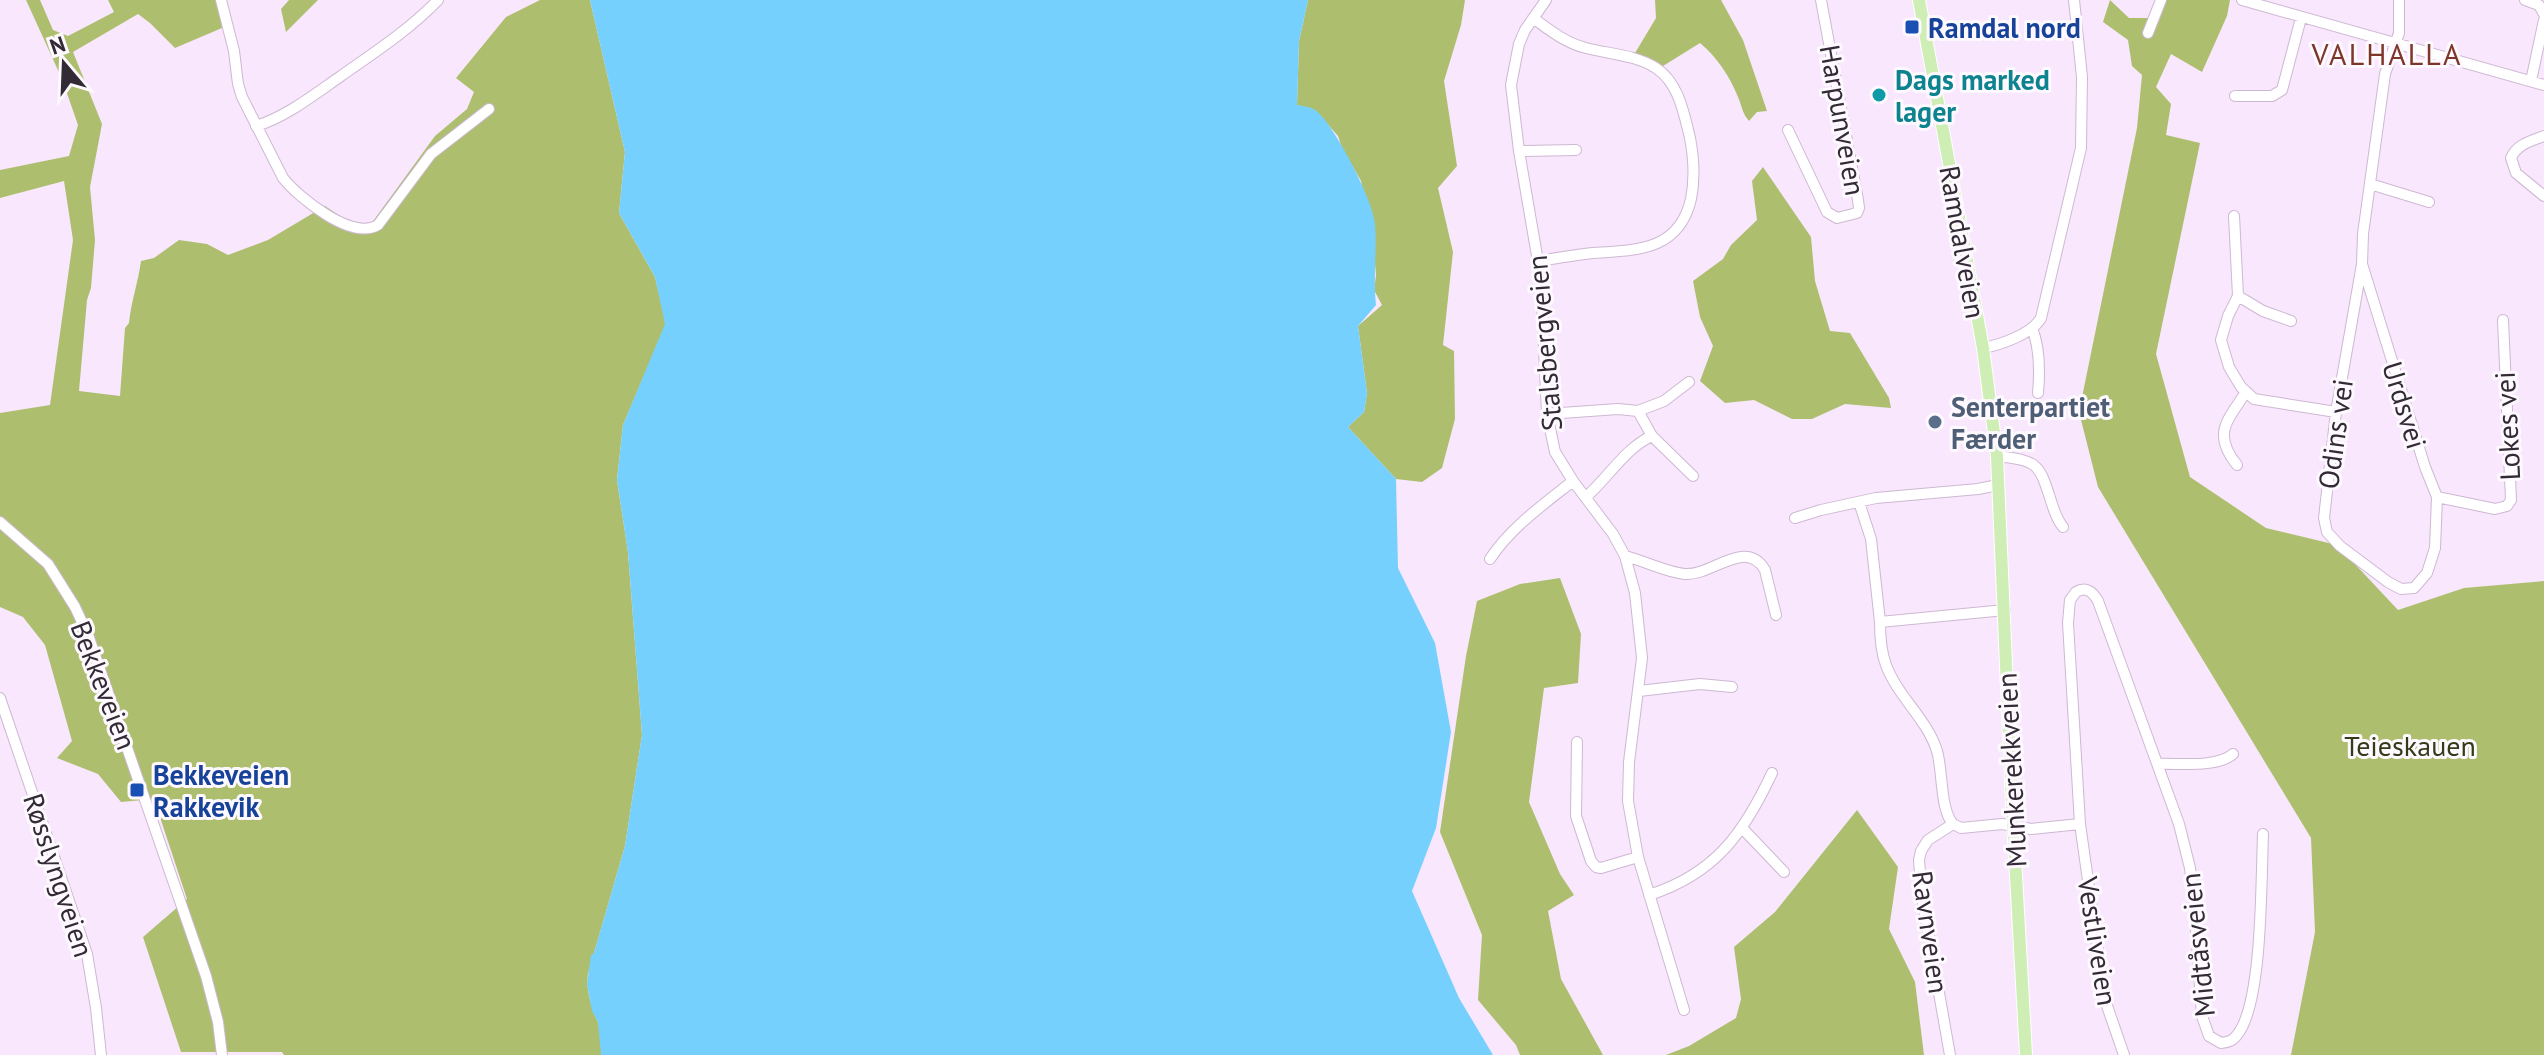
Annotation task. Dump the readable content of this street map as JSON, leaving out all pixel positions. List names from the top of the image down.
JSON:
{
  "streets": {
    "main road": ["Ramdalveien", "Munkerekkveien"],
    "street": [
      "Harpunveien",
      "Stalsbergveien",
      "Urdsvei",
      "Lokes vei",
      "Odins vei",
      "Bekkeveien",
      "Røsslyngveien",
      "Ravnveien",
      "Vestliveien",
      "Midtåsveien"
    ]
  },
  "crossings": [
    ["Ramdalveien", "Munkerekkveien"],
    ["Urdsvei", "Lokes vei"],
    ["Urdsvei", "Odins vei"],
    ["Vestliveien", "Midtåsveien"]
  ],
  "districts": ["VALHALLA"],
  "parks": ["Teieskauen"],
  "places": {
    "transit": ["Ramdal nord", "Bekkeveien Rakkevik"],
    "other": ["Dags marked lager", "Senterpartiet Færder"]
  },
  "north": "top"
}
